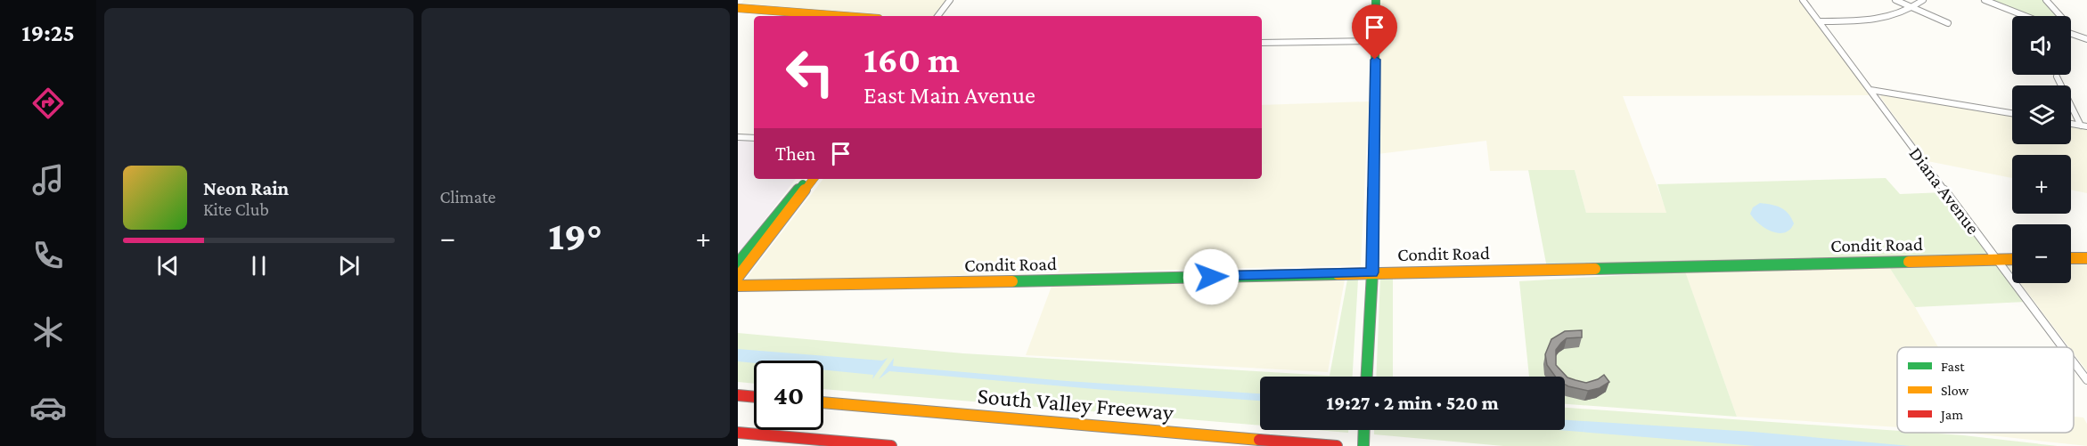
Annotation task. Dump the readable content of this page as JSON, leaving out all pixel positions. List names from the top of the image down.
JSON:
{
  "streets": {
    "main road": ["Condit Road", "South Valley Freeway"],
    "street": ["Diana Avenue"]
  },
  "crossings": [
    ["Diana Avenue", "Condit Road"]
  ],
  "legend": ["Fast", "Slow", "Jam"],
  "page": {
    "tabs": "19:25",
    "tile": "Climate",
    "map_buttons": ["+", "−"],
    "turn": ["160 m", "East Main Avenue"],
    "then": "Then",
    "song": ["Neon Rain", "Kite Club"],
    "heat": ["−", "19°", "+"],
    "limit": "40",
    "trip": "19:27 · 2 min · 520 m"
  }
}
